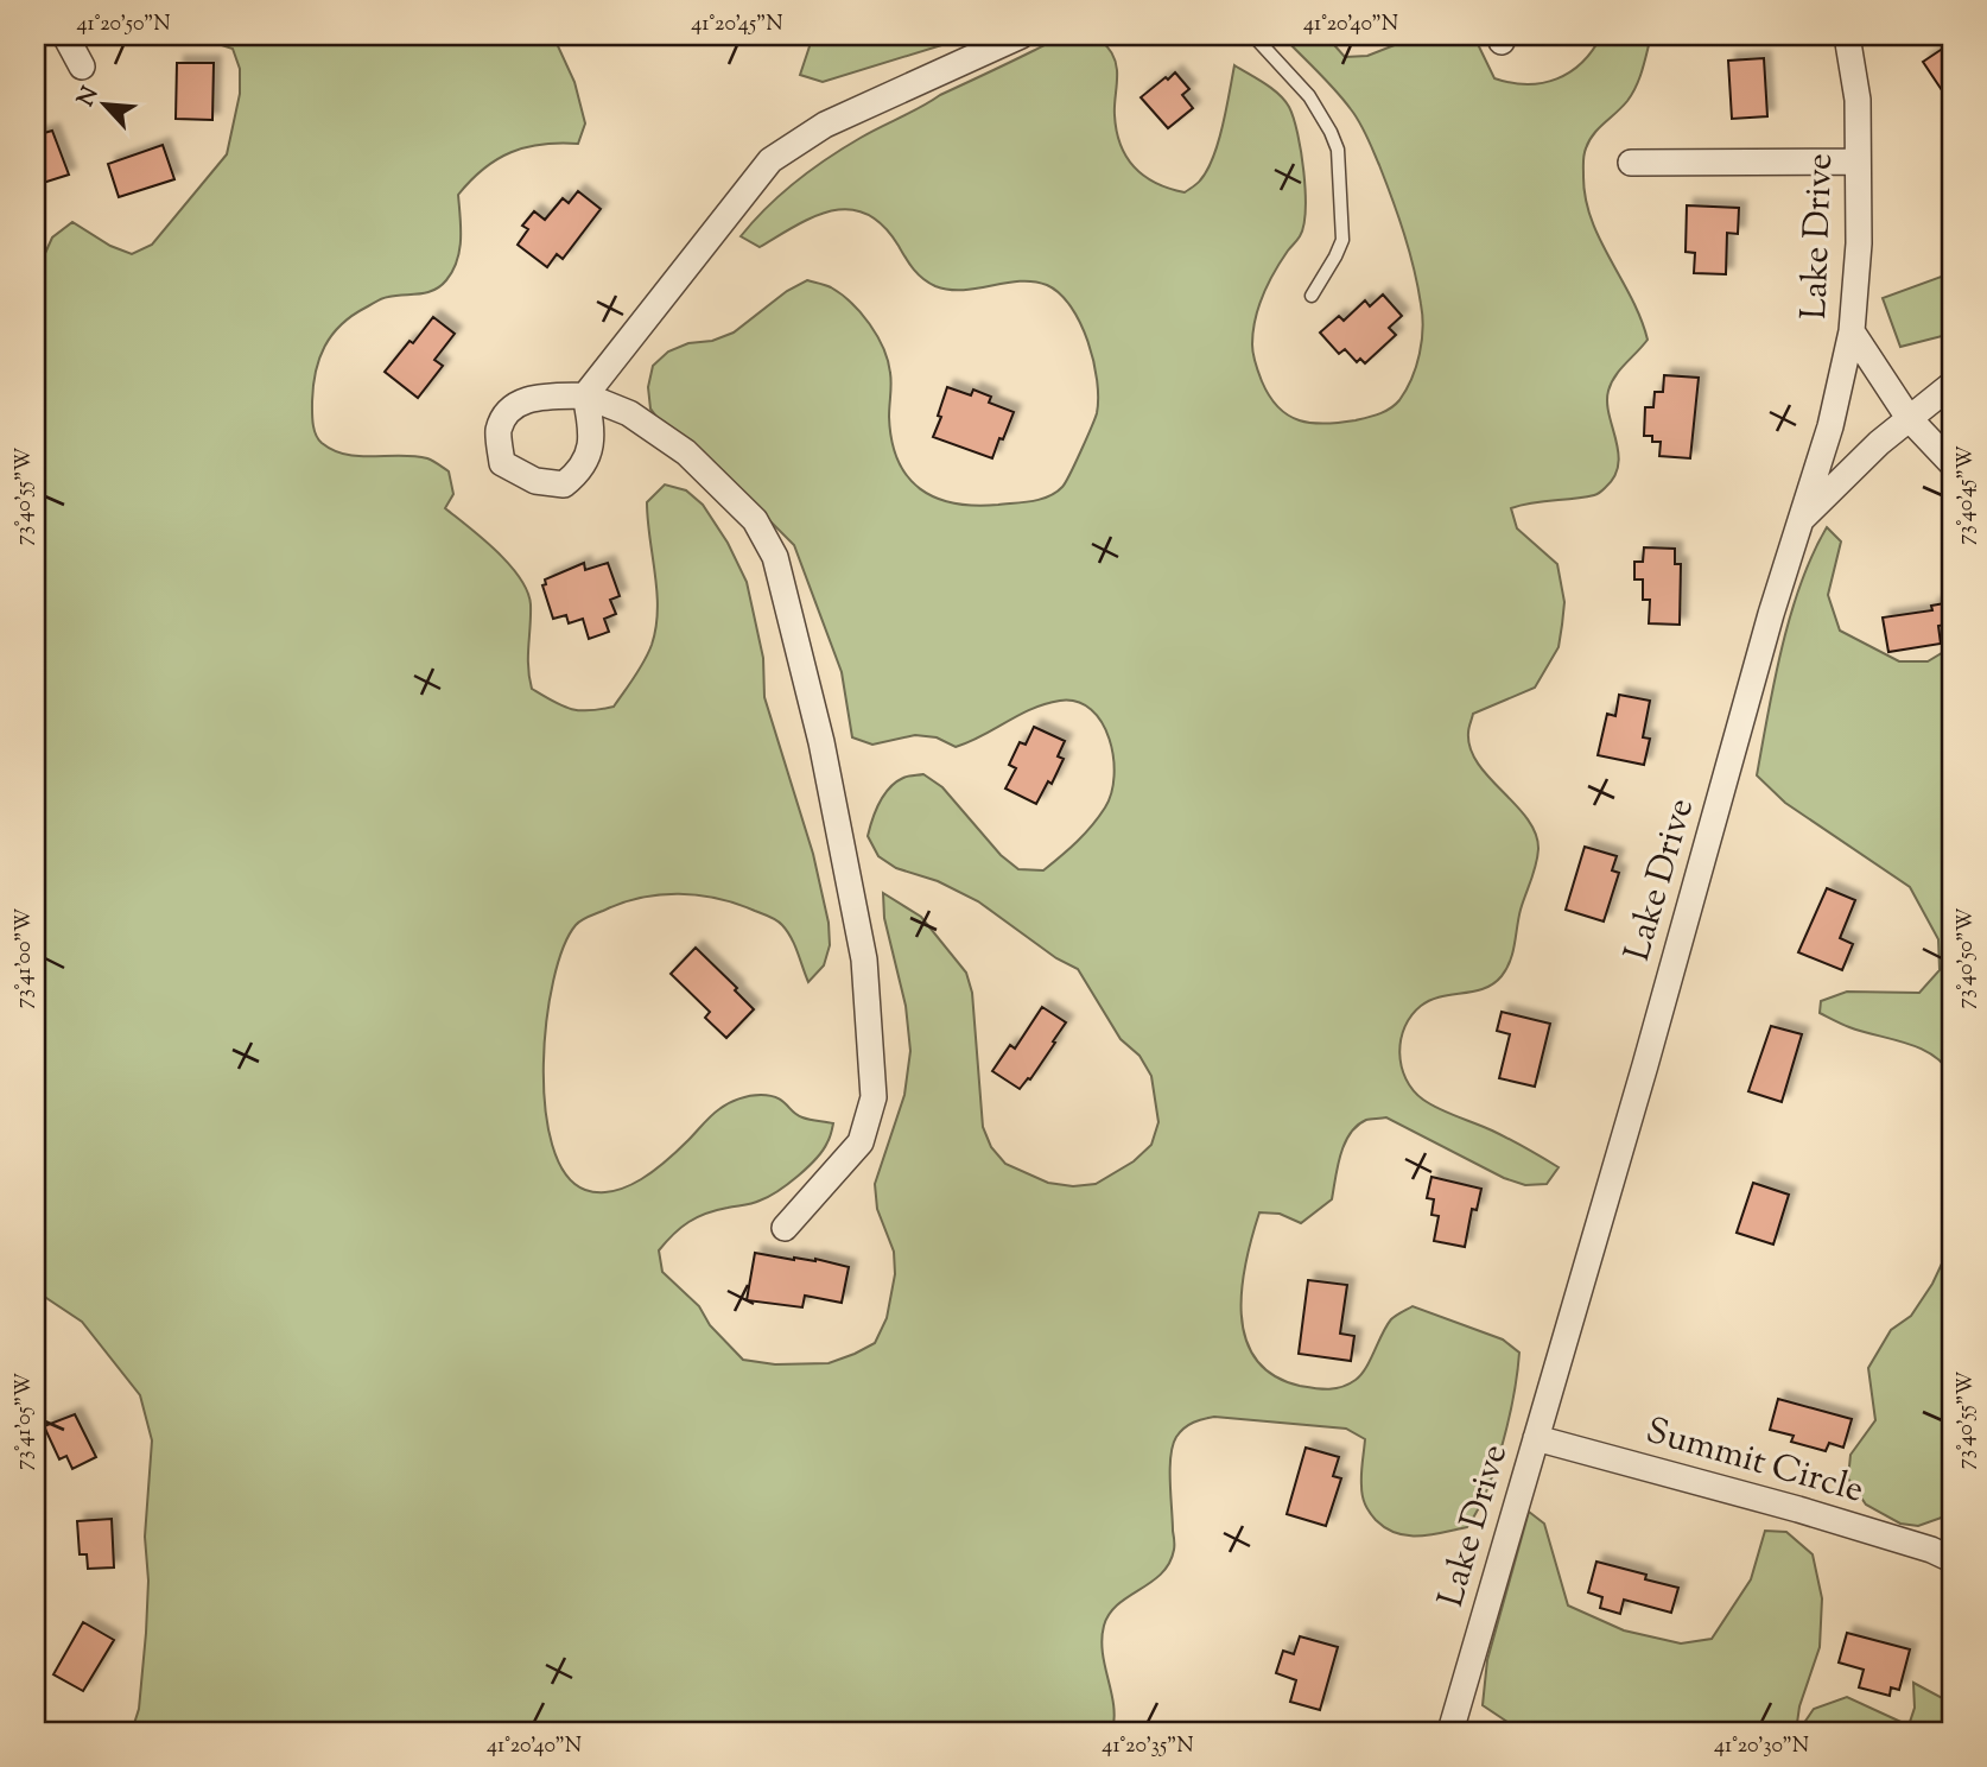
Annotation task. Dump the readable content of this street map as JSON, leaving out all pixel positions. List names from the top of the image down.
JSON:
{
  "streets": {
    "street": ["Lake Drive", "Summit Circle"]
  },
  "crossings": [
    ["Lake Drive", "Summit Circle"]
  ],
  "north": "top left",
  "coordinates": [
    "41°20'50\"N",
    "41°20'45\"N",
    "41°20'40\"N",
    "73°40'45\"W",
    "73°40'55\"W",
    "73°40'50\"W",
    "73°41'00\"W",
    "73°41'05\"W",
    "41°20'35\"N",
    "41°20'30\"N"
  ]
}
